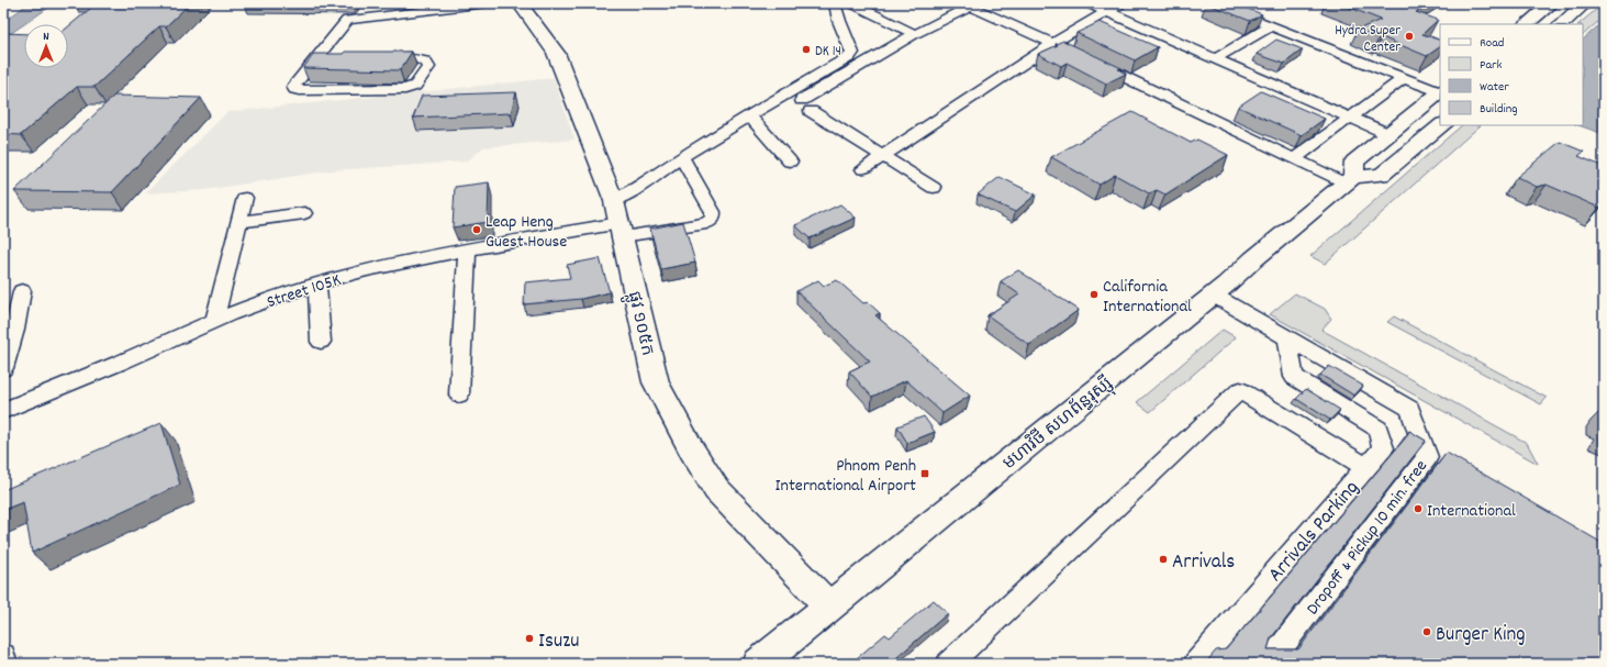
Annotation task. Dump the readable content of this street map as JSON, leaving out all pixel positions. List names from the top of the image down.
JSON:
{
  "streets": {
    "main road": ["ផ្លូវ ១០៥ក", "មហាវិថី សហព័ន្ធរុស្ស៊ី"],
    "street": ["Street 105K", "Arrivals Parking", "Dropoff & Pickup 10 min. free"]
  },
  "crossings": [
    ["Street 105K", "ផ្លូវ ១០៥ក"],
    ["ផ្លូវ ១០៥ក", "មហាវិថី សហព័ន្ធរុស្ស៊ី"],
    ["Arrivals Parking", "Dropoff & Pickup 10 min. free"]
  ],
  "places": {
    "other": [
      "Hydra Super Center",
      "DK 14",
      "Leap Heng Guest House",
      "California International",
      "International",
      "Arrivals",
      "Burger King",
      "Isuzu"
    ],
    "transit": ["Phnom Penh International Airport"]
  },
  "legend": [
    "Road",
    "Park",
    "Water",
    "Building"
  ],
  "north": "top"
}
